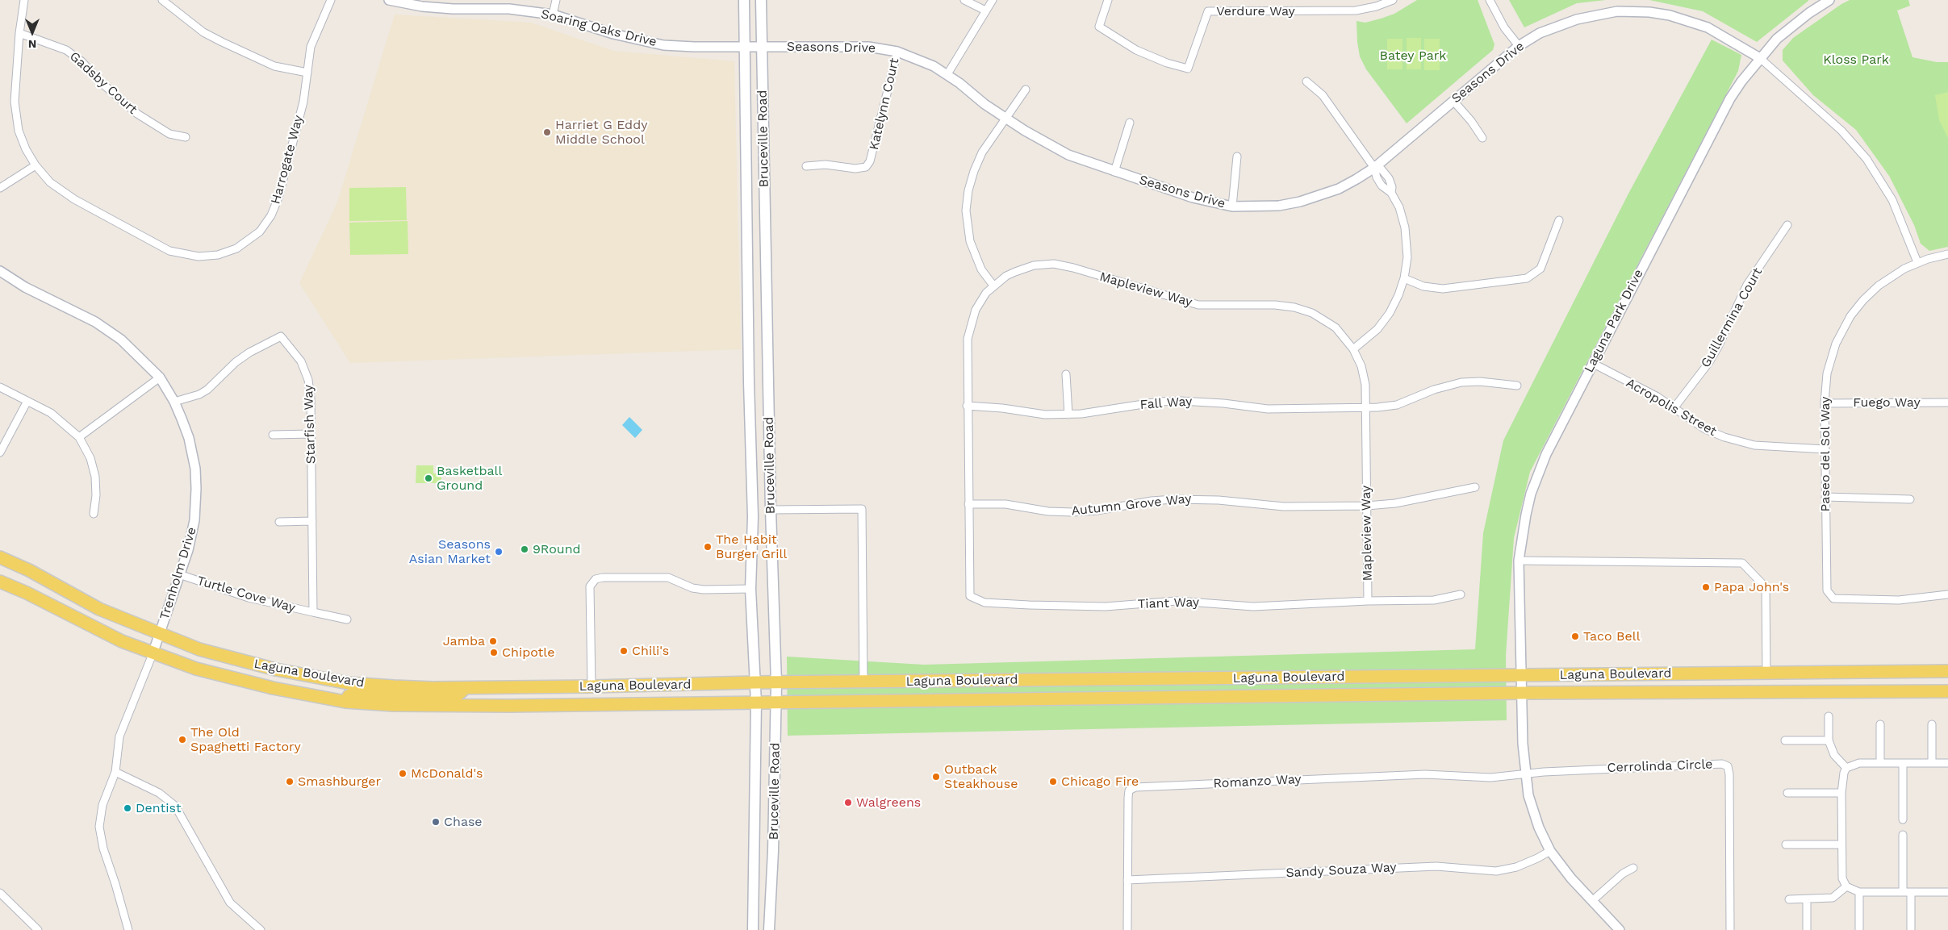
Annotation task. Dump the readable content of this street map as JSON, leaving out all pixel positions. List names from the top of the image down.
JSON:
{
  "streets": {
    "main road": ["Bruceville Road", "Laguna Boulevard"],
    "street": [
      "Verdure Way",
      "Soaring Oaks Drive",
      "Seasons Drive",
      "Gadsby Court",
      "Katelynn Court",
      "Harrogate Way",
      "Mapleview Way",
      "Guillermina Court",
      "Laguna Park Drive",
      "Fuego Way",
      "Fall Way",
      "Acropolis Street",
      "Starfish Way",
      "Paseo del Sol Way",
      "Autumn Grove Way",
      "Trenholm Drive",
      "Turtle Cove Way",
      "Tiant Way",
      "Cerrolinda Circle",
      "Romanzo Way",
      "Sandy Souza Way"
    ]
  },
  "crossings": [
    ["Soaring Oaks Drive", "Seasons Drive"],
    ["Soaring Oaks Drive", "Bruceville Road"],
    ["Seasons Drive", "Katelynn Court"],
    ["Seasons Drive", "Bruceville Road"],
    ["Seasons Drive", "Laguna Park Drive"],
    ["Gadsby Court", "Harrogate Way"],
    ["Bruceville Road", "Laguna Boulevard"],
    ["Mapleview Way", "Fall Way"],
    ["Mapleview Way", "Autumn Grove Way"],
    ["Mapleview Way", "Tiant Way"],
    ["Guillermina Court", "Acropolis Street"],
    ["Laguna Park Drive", "Acropolis Street"],
    ["Laguna Park Drive", "Laguna Boulevard"],
    ["Laguna Park Drive", "Cerrolinda Circle"],
    ["Laguna Park Drive", "Romanzo Way"],
    ["Laguna Park Drive", "Sandy Souza Way"],
    ["Fuego Way", "Paseo del Sol Way"],
    ["Acropolis Street", "Paseo del Sol Way"],
    ["Starfish Way", "Trenholm Drive"],
    ["Starfish Way", "Turtle Cove Way"],
    ["Trenholm Drive", "Turtle Cove Way"],
    ["Trenholm Drive", "Laguna Boulevard"],
    ["Cerrolinda Circle", "Romanzo Way"],
    ["Romanzo Way", "Sandy Souza Way"]
  ],
  "parks": ["Batey Park", "Kloss Park"],
  "places": [
    "Harriet G Eddy Middle School",
    "Basketball Ground",
    "The Habit Burger Grill",
    "9Round",
    "Seasons Asian Market",
    "Papa John's",
    "Taco Bell",
    "Jamba",
    "Chili's",
    "Chipotle",
    "The Old Spaghetti Factory",
    "McDonald's",
    "Outback Steakhouse",
    "Smashburger",
    "Chicago Fire",
    "Walgreens",
    "Dentist",
    "Chase"
  ],
  "north": "bottom"
}
